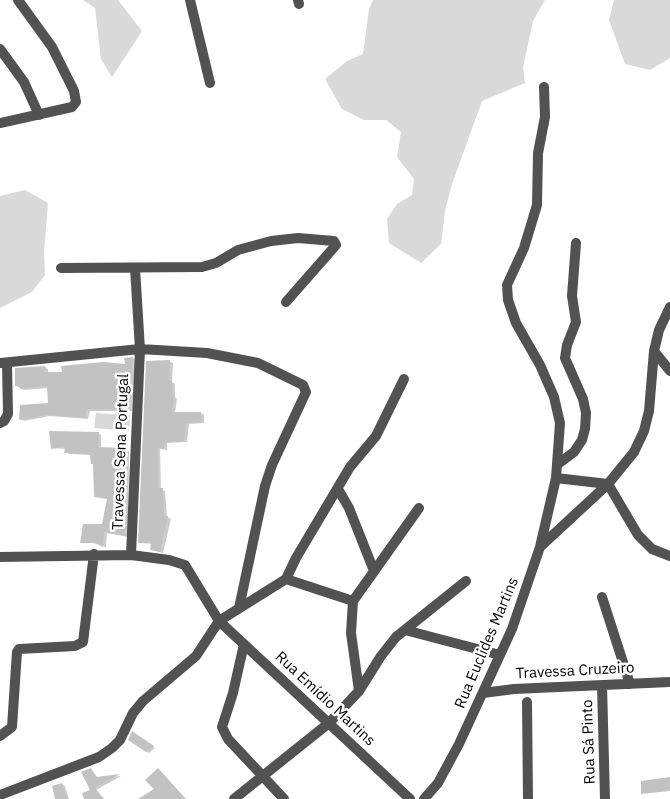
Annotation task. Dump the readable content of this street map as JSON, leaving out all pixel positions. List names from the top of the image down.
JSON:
{
  "streets": {
    "street": [
      "Travessa Sena Portugal",
      "Rua Euclides Martins",
      "Travessa Cruzeiro",
      "Rua Emídio Martins",
      "Rua Sá Pinto"
    ]
  },
  "crossings": [
    ["Travessa Sena Portugal", "Rua Emídio Martins"],
    ["Rua Euclides Martins", "Travessa Cruzeiro"],
    ["Travessa Cruzeiro", "Rua Sá Pinto"]
  ]
}
